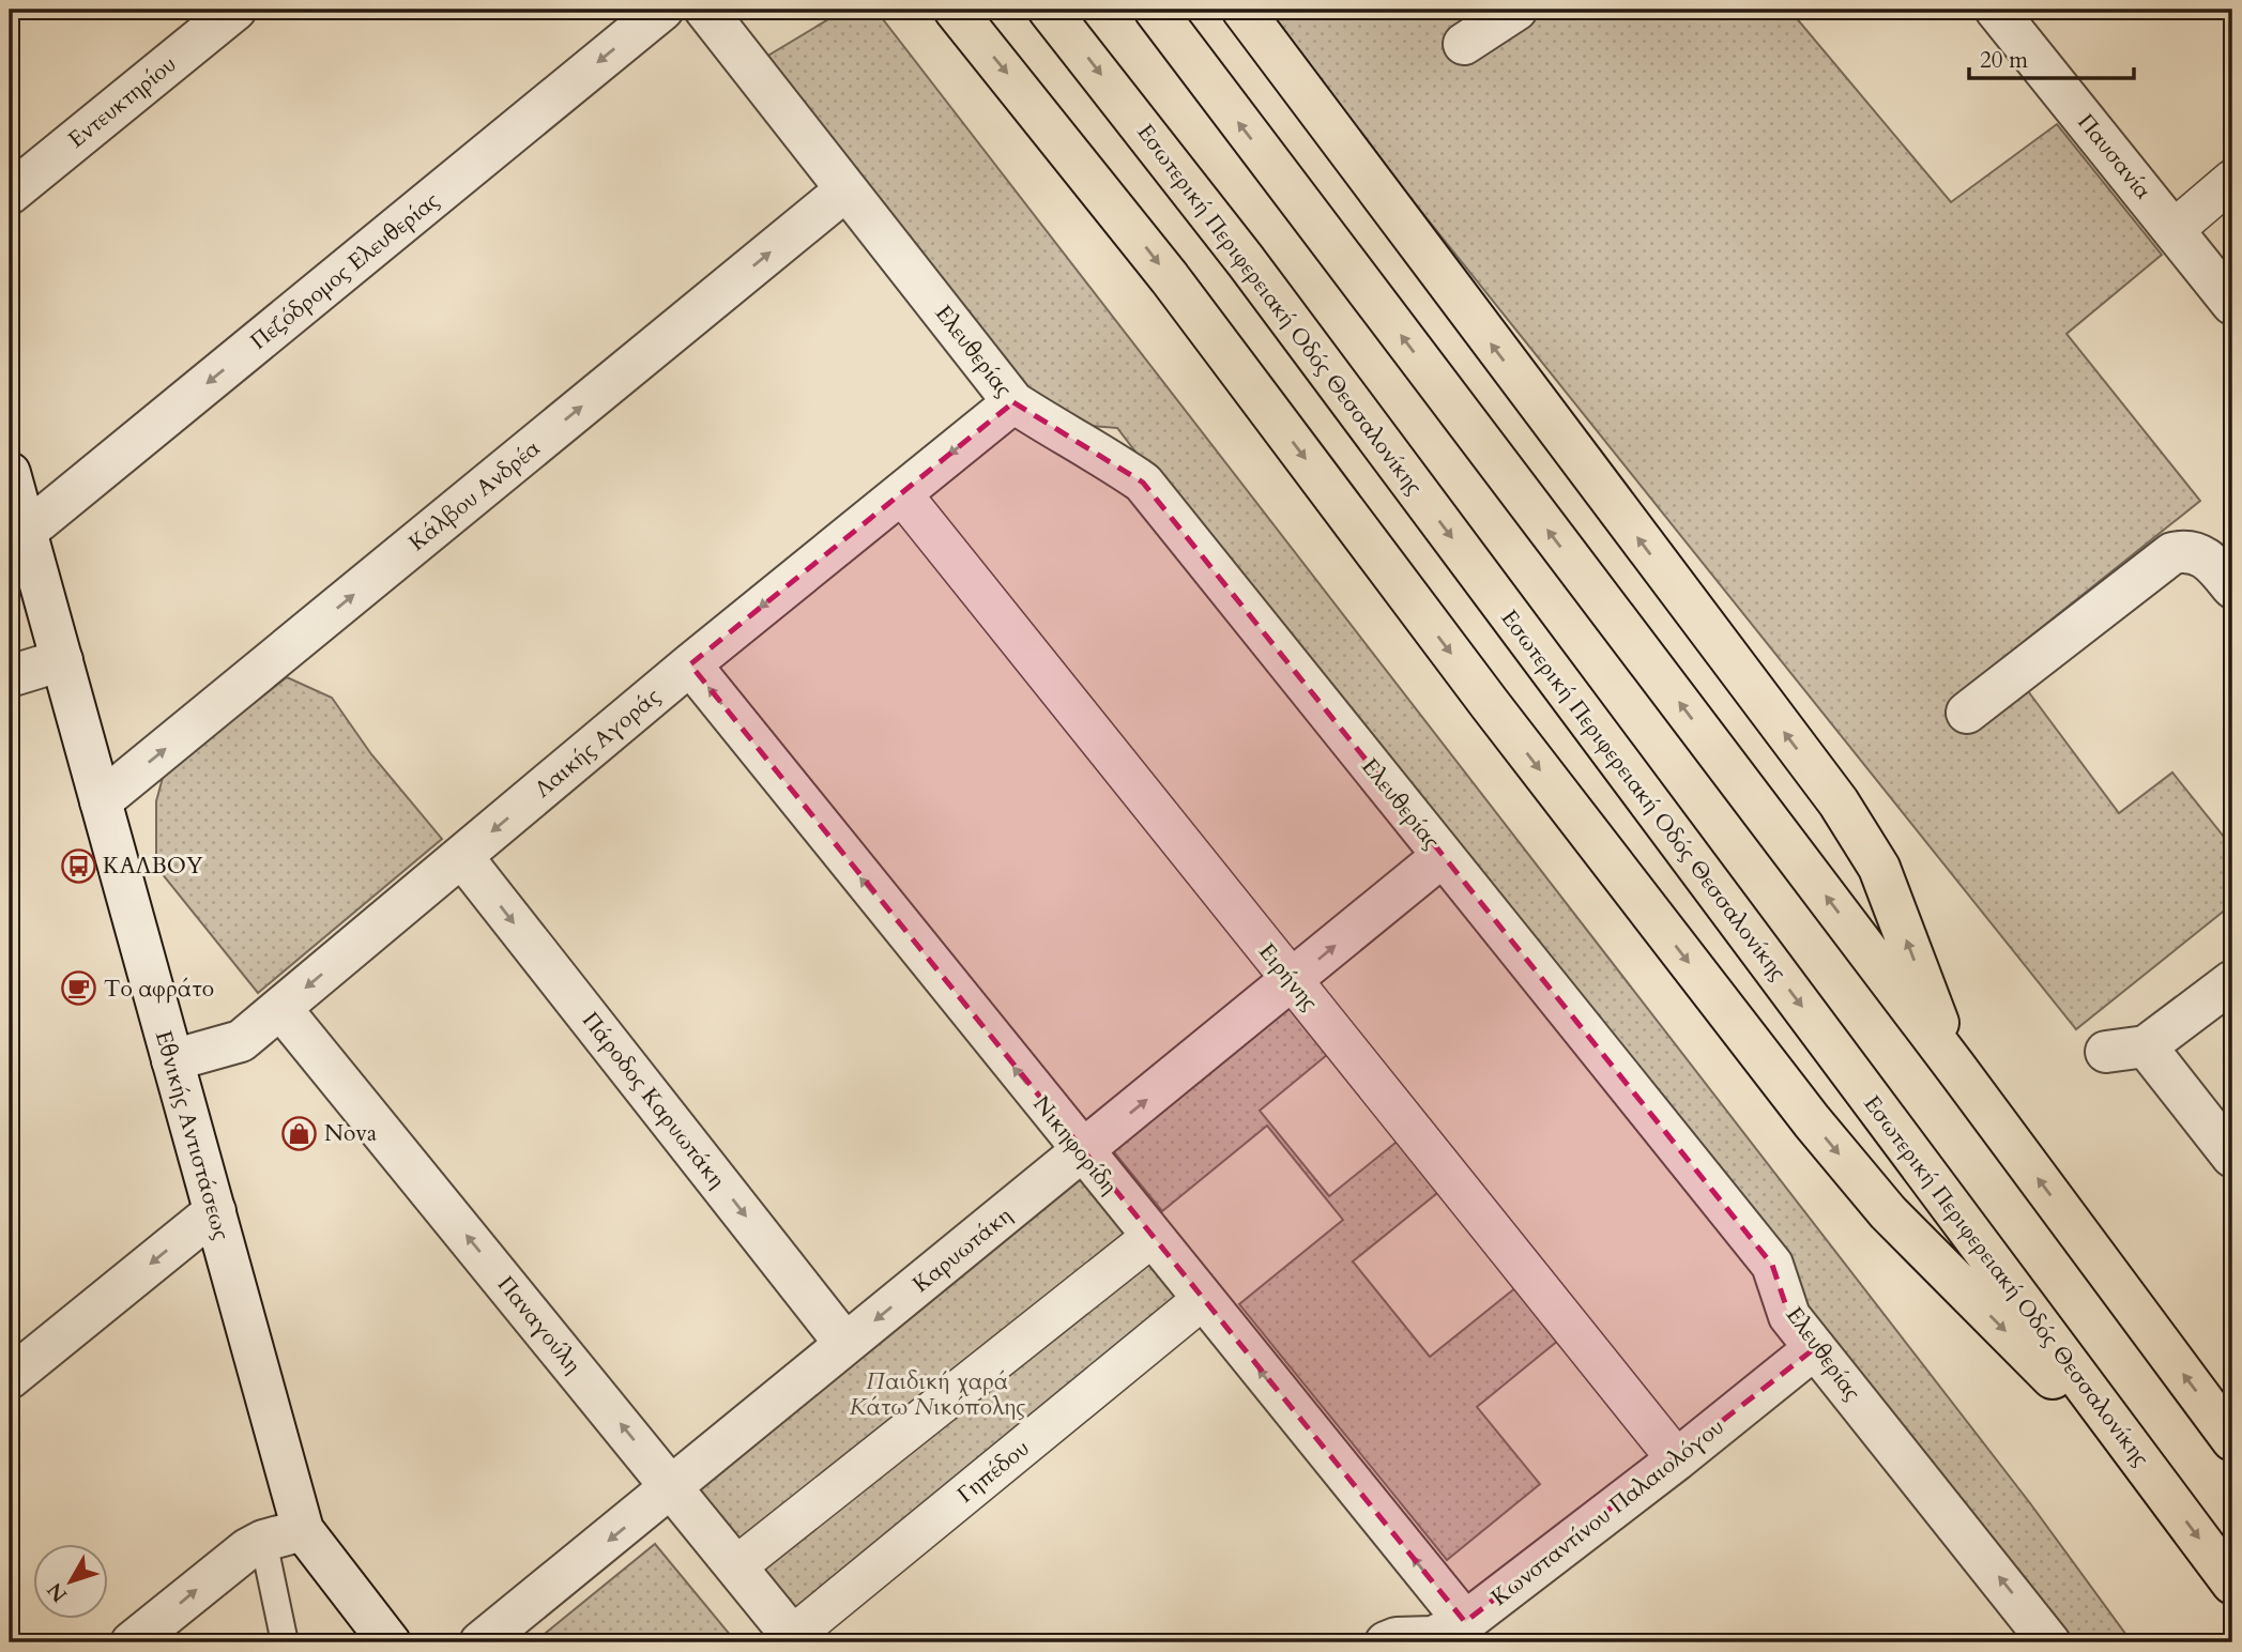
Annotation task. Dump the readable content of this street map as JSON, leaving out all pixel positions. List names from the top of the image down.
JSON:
{
  "streets": {
    "highway": ["Εσωτερική Περιφερειακή Οδός Θεσσαλονίκης"],
    "street": [
      "Εντευκτηρίου",
      "Παυσανία",
      "Πεζόδρομος Ελευθερίας",
      "Ελευθερίας",
      "Κάλβου Ανδρέα",
      "Λαικής Αγοράς",
      "Ειρήνης",
      "Πάροδος Καρυωτάκη",
      "Εθνικής Αντιστάσεως",
      "Νικηφορίδη",
      "Καρυωτάκη",
      "Παναγούλη",
      "Γηπέδου",
      "Κωνσταντίνου Παλαιολόγου"
    ]
  },
  "crossings": [
    ["Πεζόδρομος Ελευθερίας", "Εθνικής Αντιστάσεως"],
    ["Ελευθερίας", "Κάλβου Ανδρέα"],
    ["Ελευθερίας", "Λαικής Αγοράς"],
    ["Ελευθερίας", "Καρυωτάκη"],
    ["Ελευθερίας", "Κωνσταντίνου Παλαιολόγου"],
    ["Κάλβου Ανδρέα", "Εθνικής Αντιστάσεως"],
    ["Λαικής Αγοράς", "Ειρήνης"],
    ["Λαικής Αγοράς", "Πάροδος Καρυωτάκη"],
    ["Λαικής Αγοράς", "Εθνικής Αντιστάσεως"],
    ["Λαικής Αγοράς", "Νικηφορίδη"],
    ["Λαικής Αγοράς", "Παναγούλη"],
    ["Ειρήνης", "Καρυωτάκη"],
    ["Ειρήνης", "Κωνσταντίνου Παλαιολόγου"],
    ["Πάροδος Καρυωτάκη", "Καρυωτάκη"],
    ["Νικηφορίδη", "Καρυωτάκη"],
    ["Νικηφορίδη", "Γηπέδου"],
    ["Νικηφορίδη", "Κωνσταντίνου Παλαιολόγου"],
    ["Καρυωτάκη", "Παναγούλη"],
    ["Παναγούλη", "Γηπέδου"]
  ],
  "one_way": [
    "Πεζόδρομος Ελευθερίας",
    "Κάλβου Ανδρέα",
    "Λαικής Αγοράς",
    "Πάροδος Καρυωτάκη",
    "Νικηφορίδη",
    "Παναγούλη"
  ],
  "parks": ["Παιδική χαρά Κάτω Νικόπολης"],
  "places": {
    "bus stop": ["ΚΑΛΒΟΥ"],
    "cafe": ["Το αφράτο"],
    "shop": ["Nova"]
  },
  "scale_bar": "20 m",
  "north": "bottom left"
}
